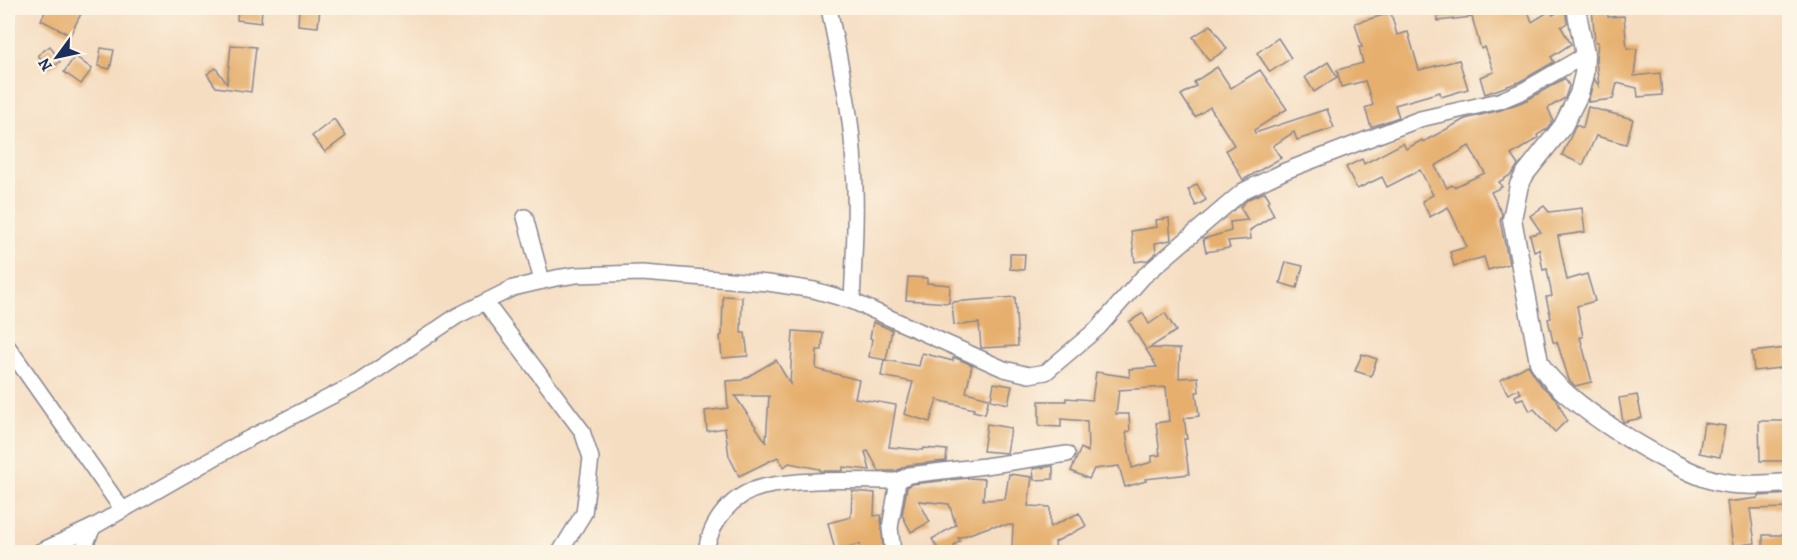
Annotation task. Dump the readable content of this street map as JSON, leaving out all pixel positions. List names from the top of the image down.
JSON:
{
  "north": "bottom left"
}
